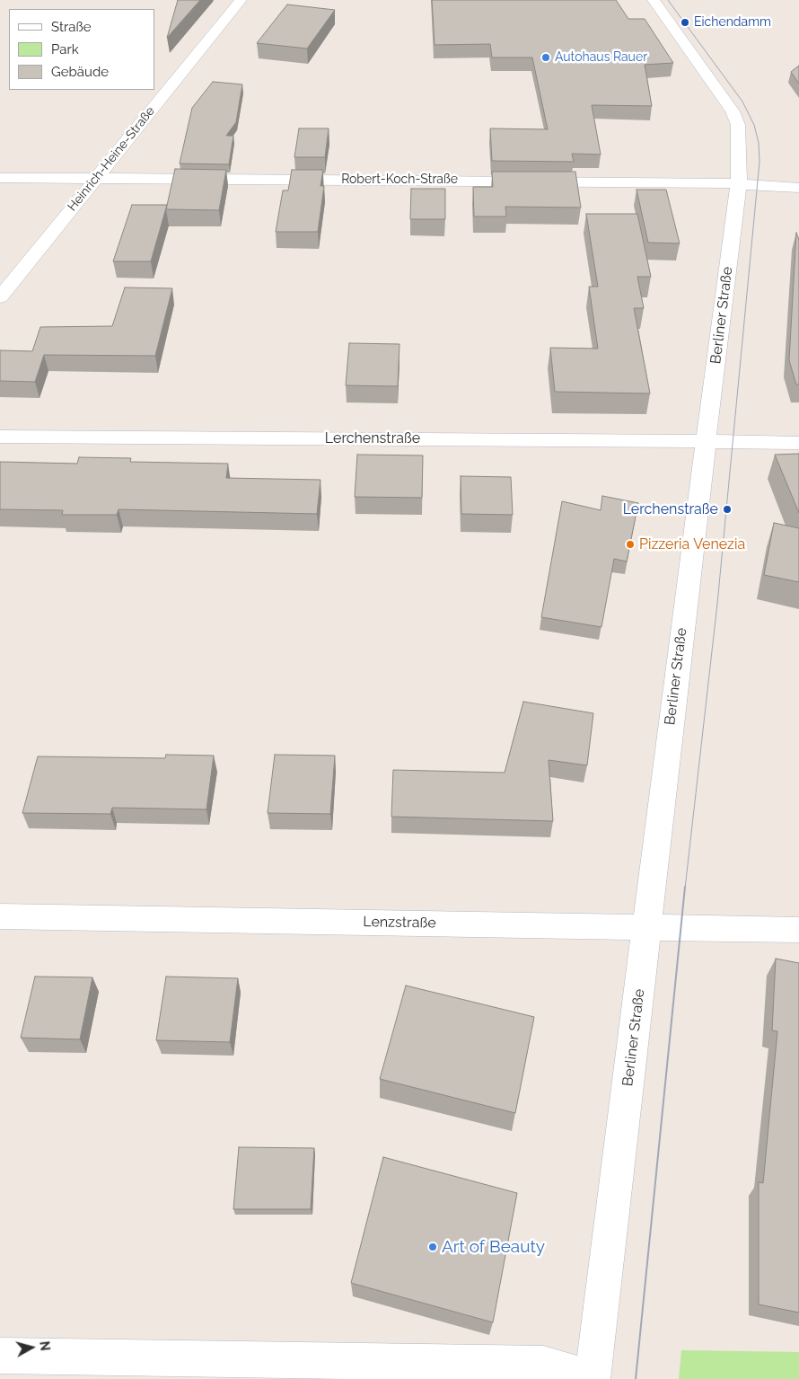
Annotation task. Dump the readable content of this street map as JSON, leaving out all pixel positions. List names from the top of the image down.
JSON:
{
  "streets": {
    "street": [
      "Heinrich-Heine-Straße",
      "Robert-Koch-Straße",
      "Berliner Straße",
      "Lerchenstraße",
      "Lenzstraße"
    ]
  },
  "crossings": [
    ["Heinrich-Heine-Straße", "Robert-Koch-Straße"],
    ["Robert-Koch-Straße", "Berliner Straße"],
    ["Berliner Straße", "Lerchenstraße"],
    ["Berliner Straße", "Lenzstraße"]
  ],
  "places": [
    "Eichendamm",
    "Autohaus Rauer",
    "Lerchenstraße",
    "Pizzeria Venezia",
    "Art of Beauty"
  ],
  "legend": ["Straße", "Park", "Gebäude"],
  "north": "right"
}
